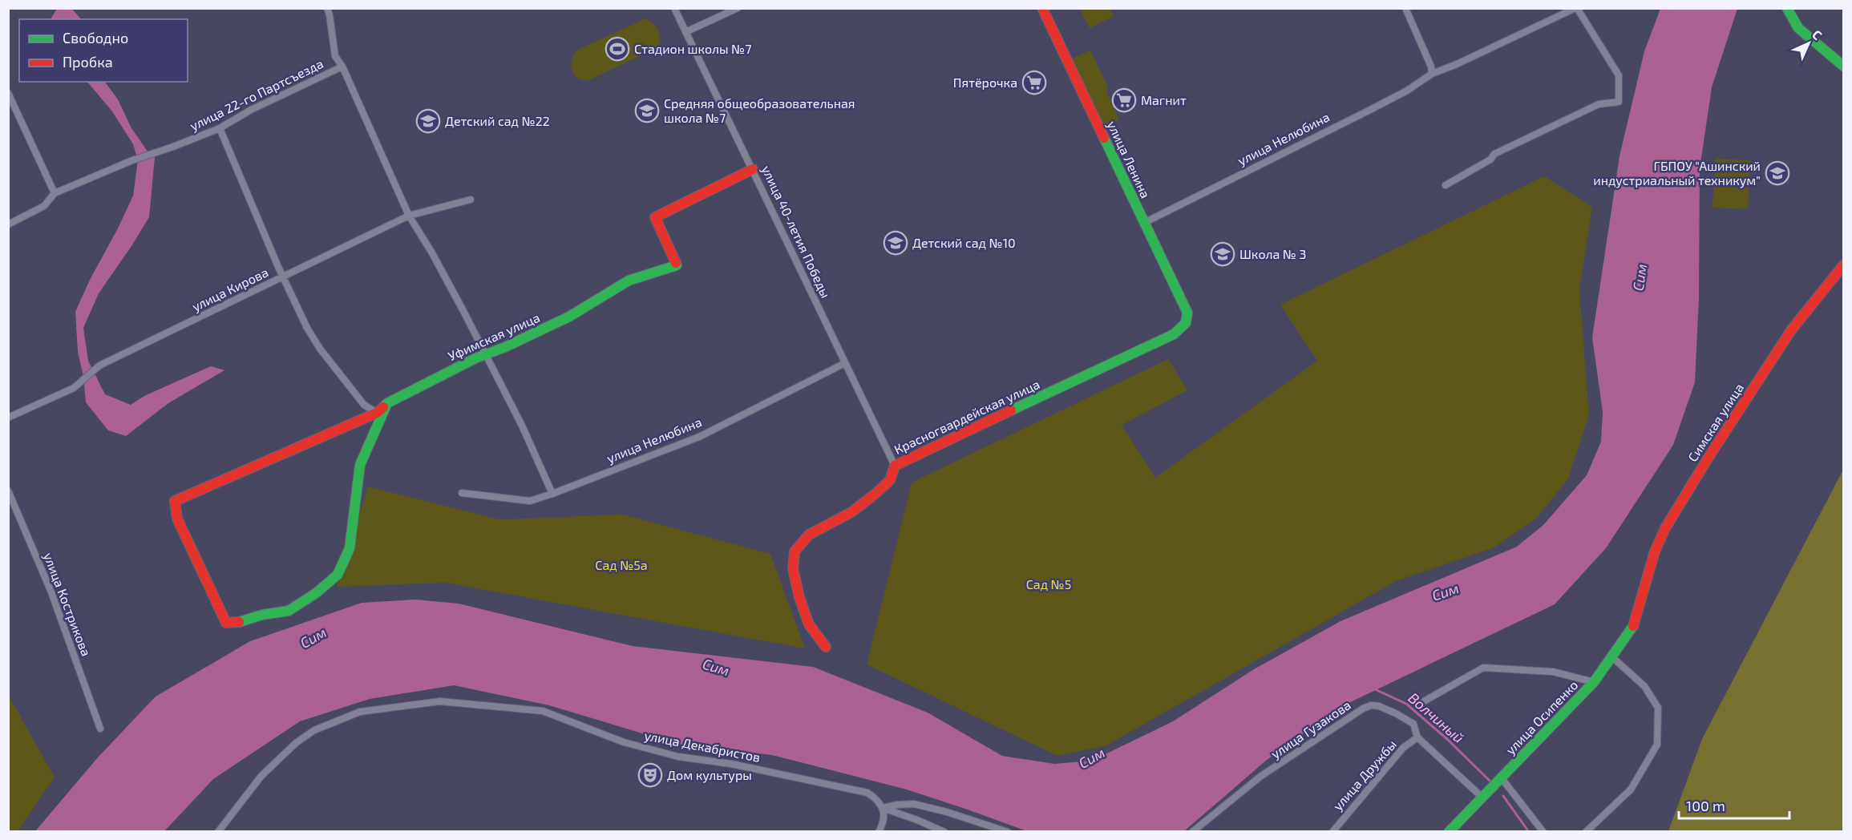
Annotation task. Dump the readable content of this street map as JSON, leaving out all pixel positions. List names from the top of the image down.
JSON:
{
  "streets": {
    "street": [
      "улица 22-го Партсъезда",
      "улица Нелюбина",
      "улица Ленина",
      "улица 40-летия Победы",
      "улица Кирова",
      "Уфимская улица",
      "Красногвардейская улица",
      "Симская улица",
      "улица Кострикова",
      "улица Осипенко",
      "улица Гузакова",
      "улица Декабристов",
      "улица Дружбы"
    ]
  },
  "crossings": [
    ["улица Нелюбина", "улица Ленина"],
    ["улица Нелюбина", "улица 40-летия Победы"],
    ["улица Ленина", "Красногвардейская улица"],
    ["улица 40-летия Победы", "Уфимская улица"],
    ["улица 40-летия Победы", "Красногвардейская улица"],
    ["Симская улица", "улица Осипенко"],
    ["улица Осипенко", "улица Гузакова"],
    ["улица Гузакова", "улица Дружбы"]
  ],
  "water": ["Сим", "Волчиный"],
  "parks": ["Сад №5а", "Сад №5"],
  "places": {
    "sports": ["Стадион школы №7"],
    "supermarket": ["Пятёрочка", "Магнит"],
    "school or university": [
      "Средняя общеобразовательная школа №7",
      "Детский сад №22",
      "ГБПОУ \"Ашинский индустриальный техникум\"",
      "Детский сад №10",
      "Школа № 3"
    ],
    "theatre": ["Дом культуры"]
  },
  "legend": ["Свободно", "Пробка"],
  "scale_bar": "100 m",
  "north": "top right"
}
